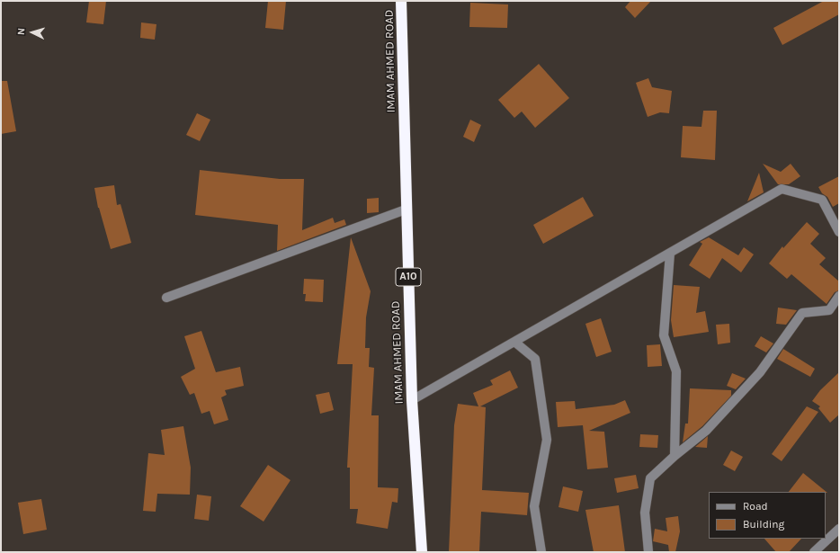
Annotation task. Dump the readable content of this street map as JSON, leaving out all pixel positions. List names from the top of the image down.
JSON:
{
  "streets": {
    "highway": ["IMAM AHMED ROAD", "A10"]
  },
  "legend": ["Road", "Building"],
  "north": "left"
}
